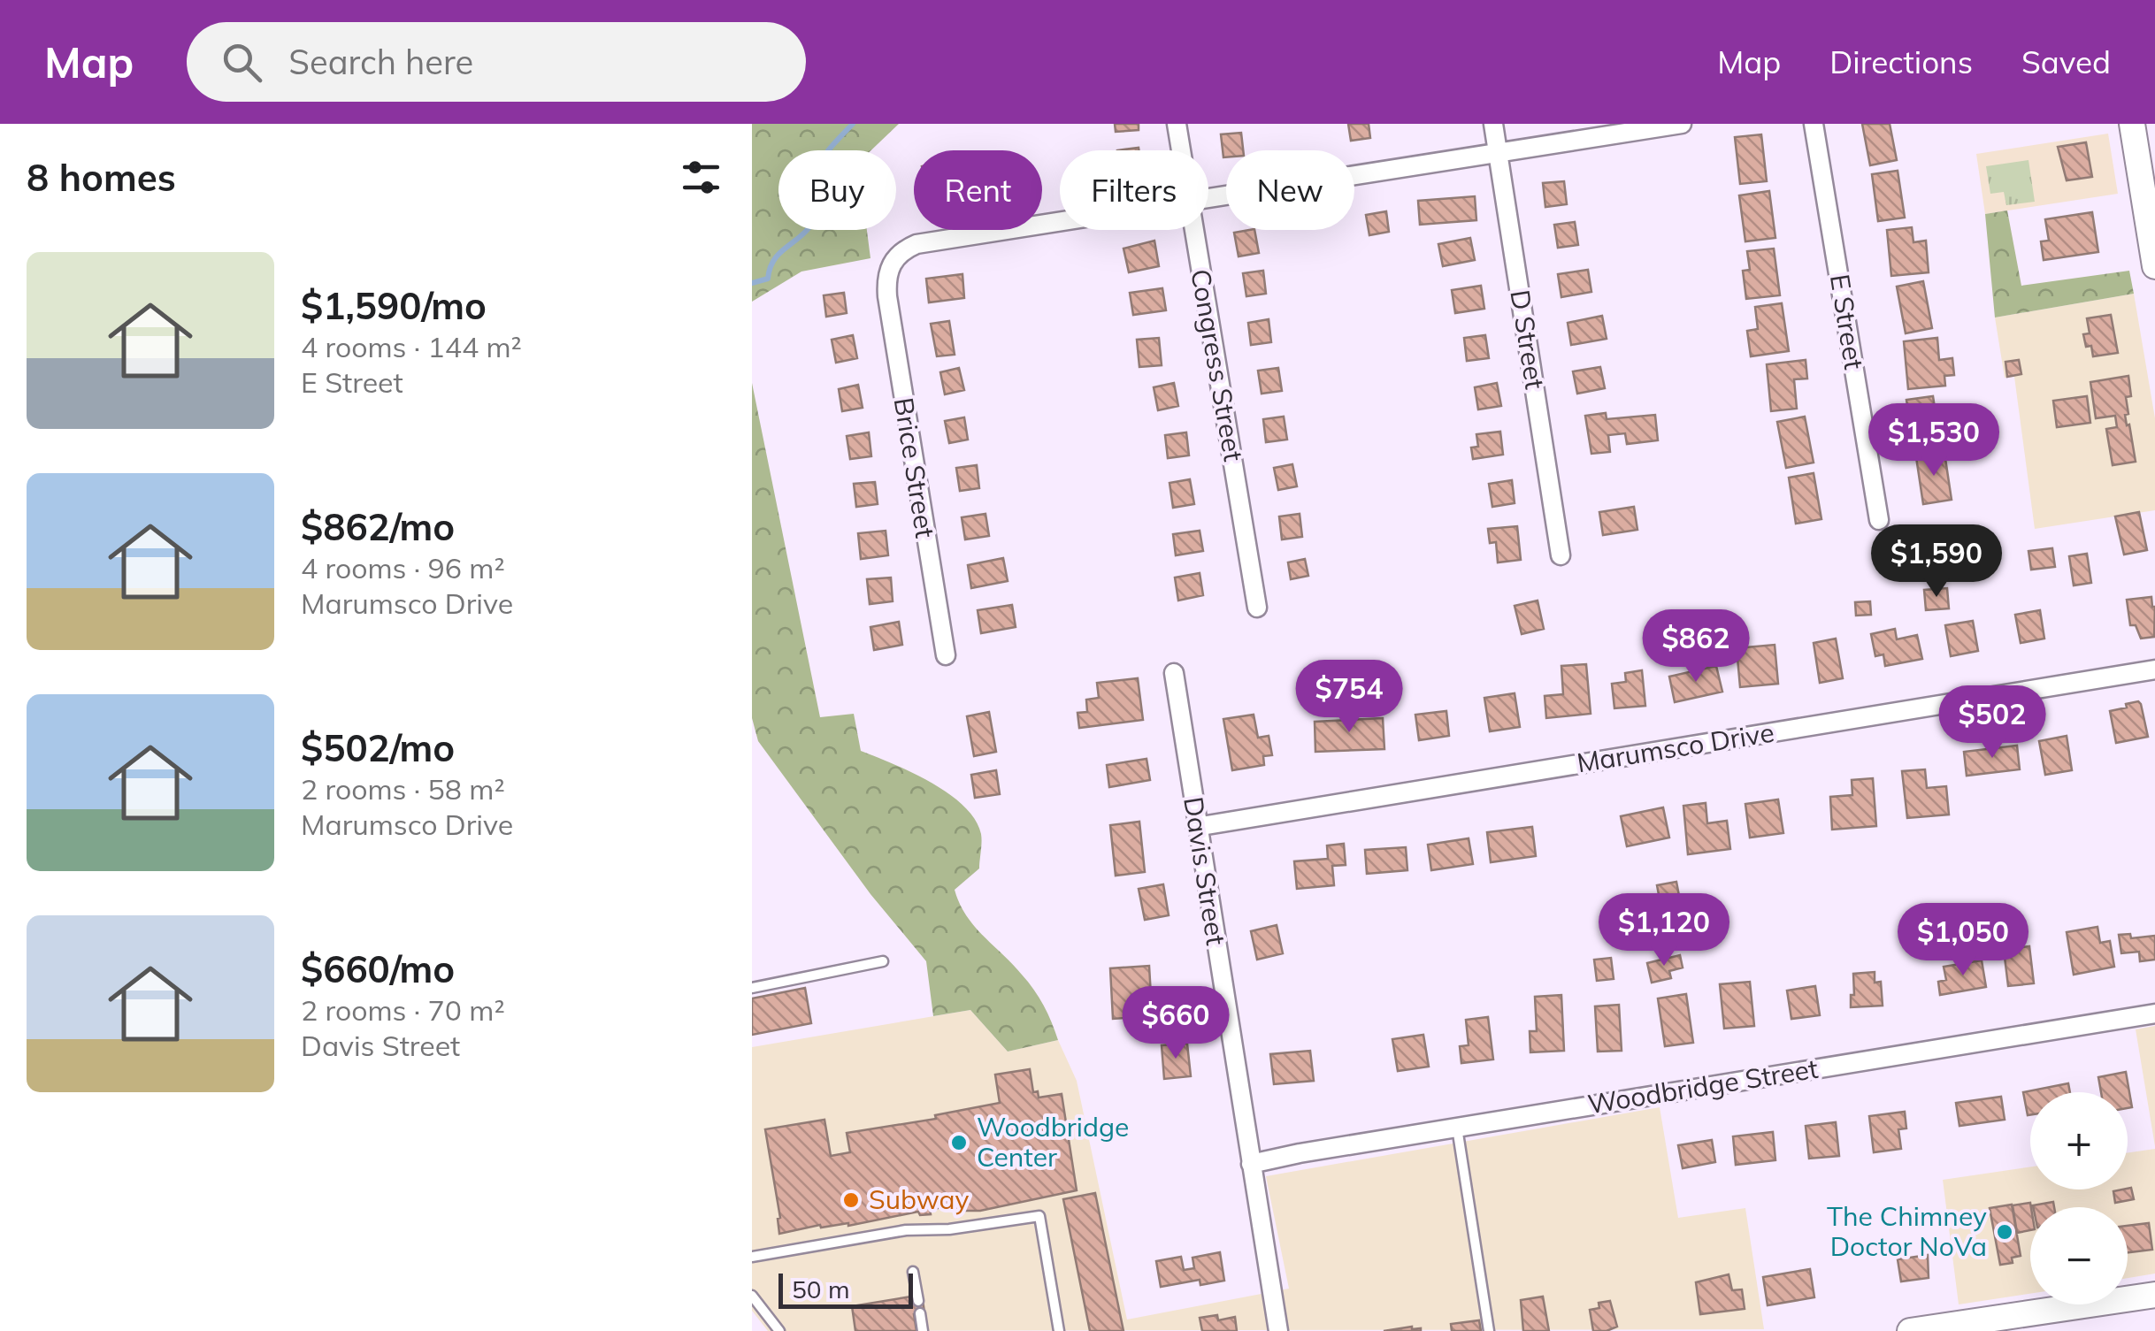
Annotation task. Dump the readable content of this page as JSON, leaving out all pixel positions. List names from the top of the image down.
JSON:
{
  "streets": {
    "street": [
      "E Street",
      "D Street",
      "Congress Street",
      "Brice Street",
      "Marumsco Drive",
      "Davis Street",
      "Woodbridge Street"
    ]
  },
  "crossings": [
    ["Marumsco Drive", "Davis Street"],
    ["Davis Street", "Woodbridge Street"]
  ],
  "places": ["Woodbridge Center", "Subway", "The Chimney Doctor NoVa"],
  "scale_bar": "50 m",
  "page": {
    "header": "Map",
    "search": "Search here",
    "nav": ["Map", "Directions", "Saved"],
    "heading": "8 homes",
    "chip": [
      "Buy",
      "Rent",
      "Filters",
      "New"
    ],
    "list": [
      {
        "name": "$1,590/mo",
        "note": "4 rooms · 144 m² · E Street"
      },
      {
        "name": "$862/mo",
        "note": "4 rooms · 96 m² · Marumsco Drive"
      },
      {
        "name": "$502/mo",
        "note": "2 rooms · 58 m² · Marumsco Drive"
      },
      {
        "name": "$660/mo",
        "note": "2 rooms · 70 m² · Davis Street"
      }
    ],
    "price": [
      "$1,530",
      "$1,590",
      "$862",
      "$754",
      "$502",
      "$1,120",
      "$1,050",
      "$660"
    ],
    "map_buttons": ["+", "−"],
    "scale": "50 m"
  }
}
